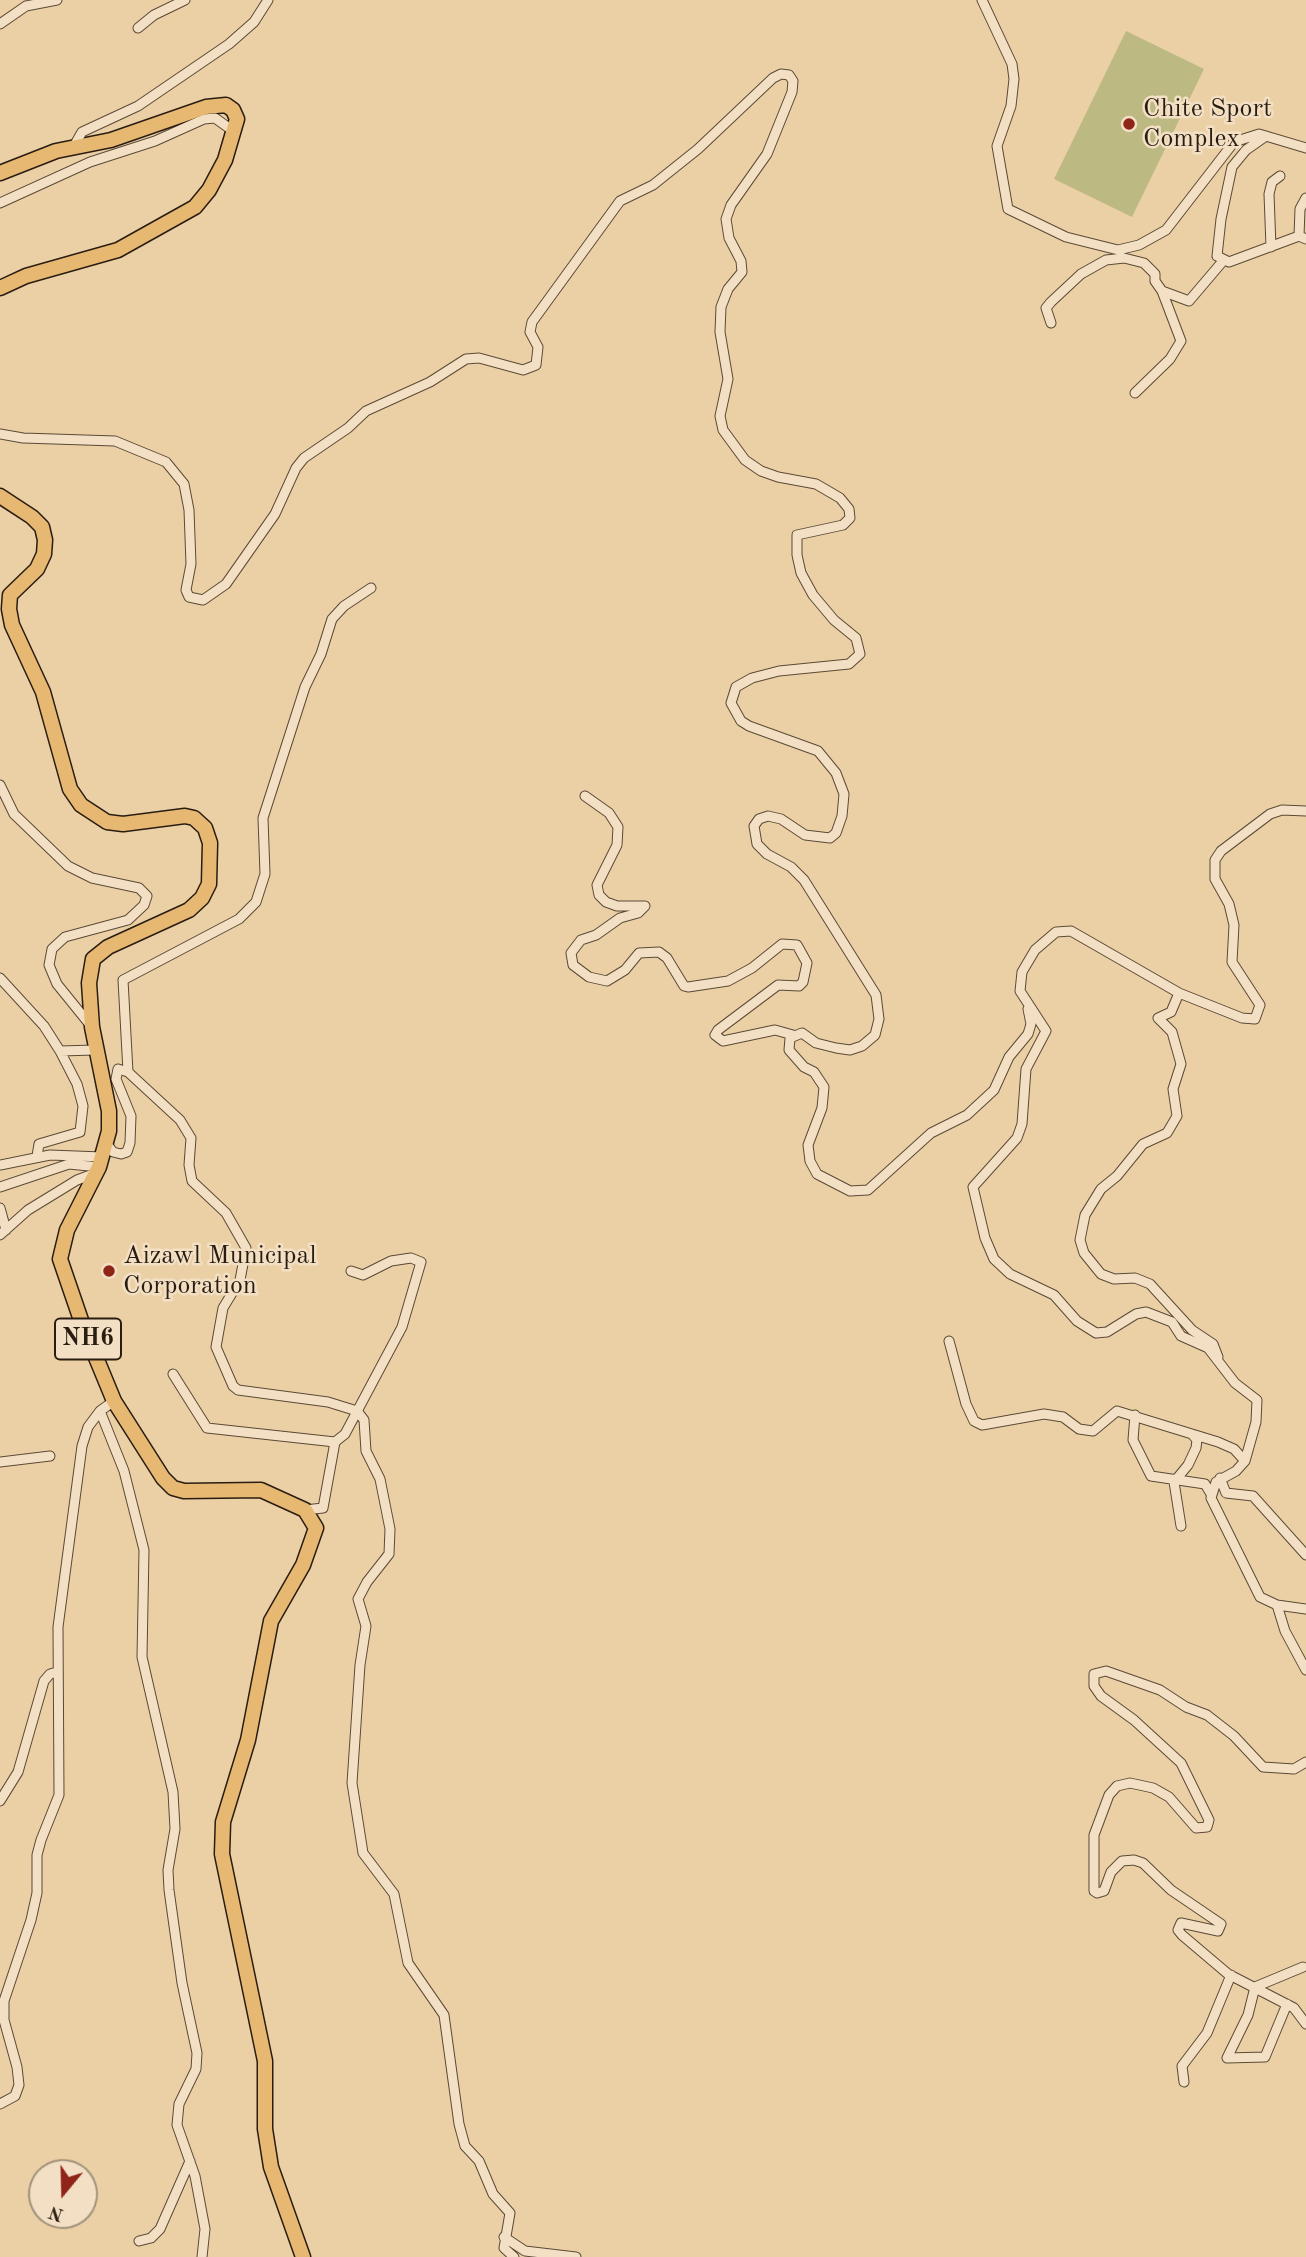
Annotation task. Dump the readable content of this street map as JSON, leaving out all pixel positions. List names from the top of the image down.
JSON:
{
  "streets": {
    "main road": ["NH6"]
  },
  "places": ["Chite Sport Complex", "Aizawl Municipal Corporation"],
  "north": "bottom"
}
